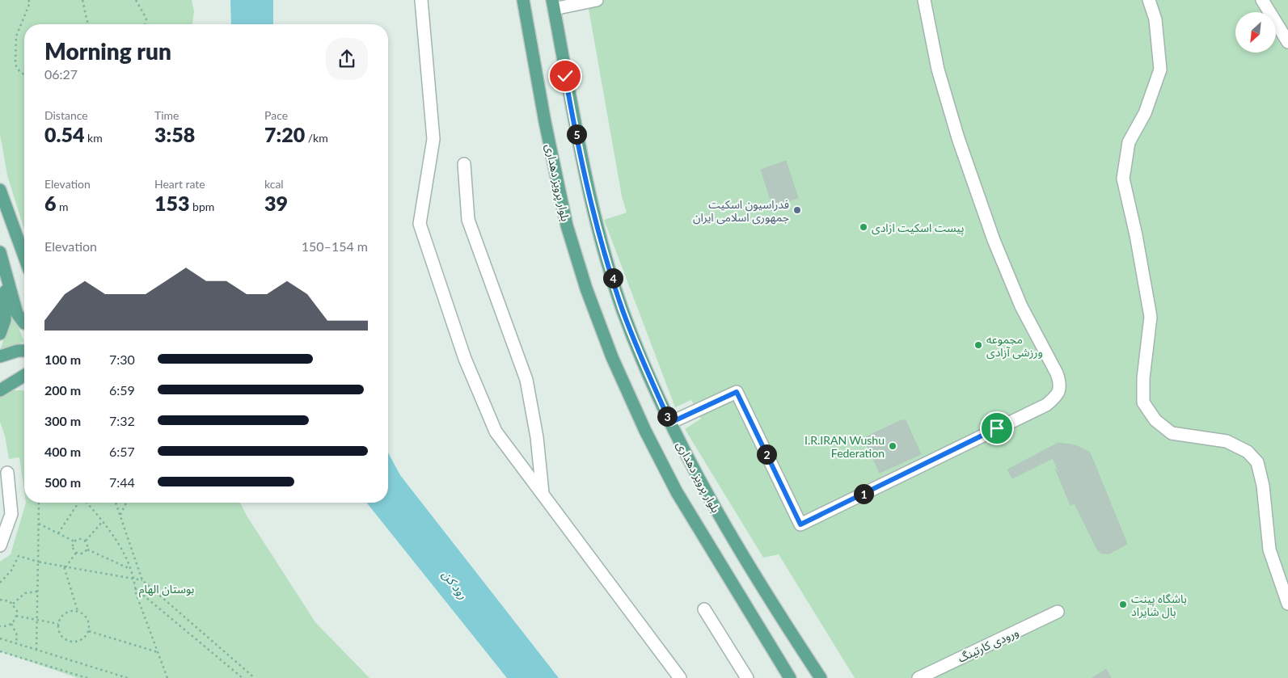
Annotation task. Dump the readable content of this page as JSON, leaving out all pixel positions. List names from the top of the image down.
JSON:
{
  "streets": {
    "main road": ["بلوار پرویز دهداری"],
    "street": ["ورودی کارتینگ"]
  },
  "water": ["رود کن"],
  "parks": ["بوستان الهام"],
  "places": [
    "فدراسیون اسکیت جمهوری اسلامی ایران",
    "پیست اسکیت ازادی",
    "مجموعه ورزشی آزادی",
    "I.R.IRAN Wushu Federation",
    "باشگاه پینت بال شایراد"
  ],
  "north": "bottom left",
  "page": {
    "heading": ["Morning run", "06:27"],
    "stats": [
      ["Distance", "0.54 km"],
      ["Time", "3:58"],
      ["Pace", "7:20 /km"],
      ["Elevation", "6 m"],
      ["Heart rate", "153 bpm"],
      ["kcal", "39"]
    ],
    "pins": [
      "5",
      "4",
      "3",
      "2",
      "1"
    ],
    "chart": ["Elevation", "150–154 m"],
    "list": [
      {
        "name": "100 m",
        "note": "7:30"
      },
      {
        "name": "200 m",
        "note": "6:59"
      },
      {
        "name": "300 m",
        "note": "7:32"
      },
      {
        "name": "400 m",
        "note": "6:57"
      },
      {
        "name": "500 m",
        "note": "7:44"
      }
    ]
  }
}
